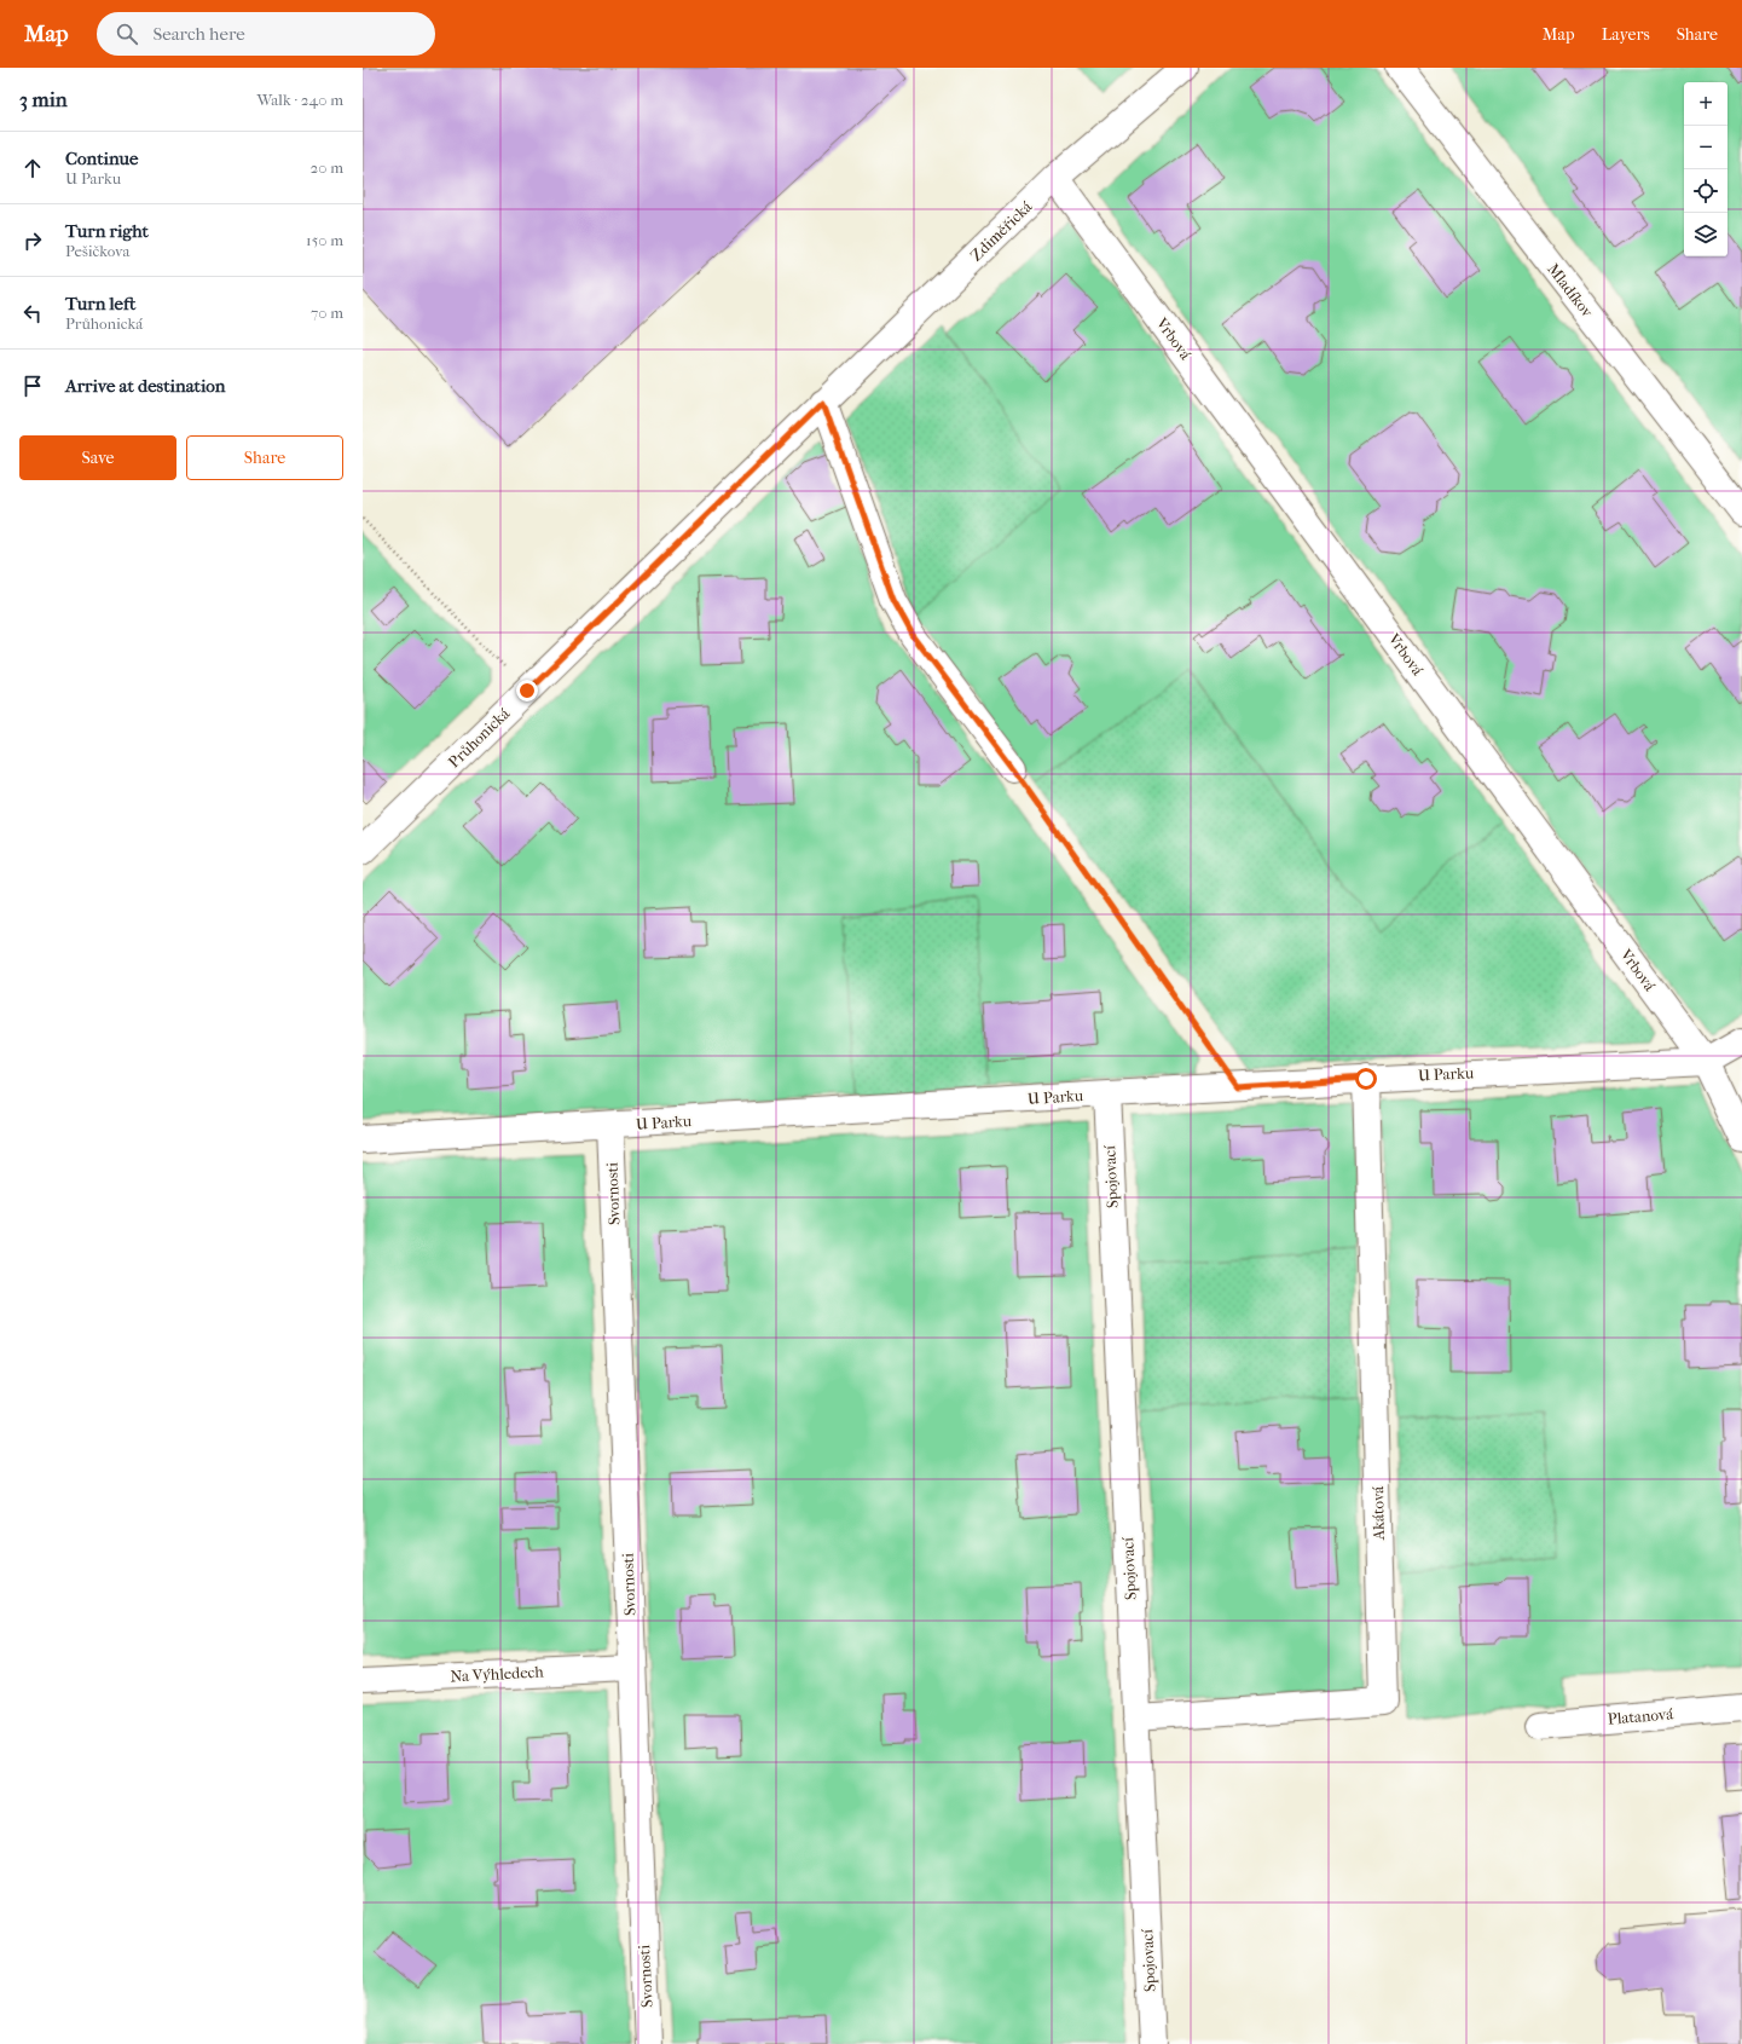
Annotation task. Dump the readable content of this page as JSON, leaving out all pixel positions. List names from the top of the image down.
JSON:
{
  "streets": {
    "street": [
      "Zdiměřická",
      "Mladíkov",
      "Vrbová",
      "Průhonická",
      "U Parku",
      "Spojovací",
      "Svornosti",
      "Akátová",
      "Na Výhledech",
      "Platanová"
    ]
  },
  "crossings": [
    ["Zdiměřická", "Vrbová"],
    ["Zdiměřická", "Průhonická"],
    ["Vrbová", "U Parku"],
    ["U Parku", "Spojovací"],
    ["U Parku", "Svornosti"],
    ["U Parku", "Akátová"],
    ["Spojovací", "Akátová"],
    ["Svornosti", "Na Výhledech"]
  ],
  "page": {
    "header": "Map",
    "search": "Search here",
    "nav": ["Map", "Layers", "Share"],
    "heading": ["3 min", "Walk · 240 m"],
    "map_buttons": ["+", "−"],
    "list": [
      ["Continue", "U Parku", "20 m"],
      ["Turn right", "Pešičkova", "150 m"],
      ["Turn left", "Průhonická", "70 m"],
      "Arrive at destination"
    ],
    "buttons": ["Save", "Share"]
  }
}
